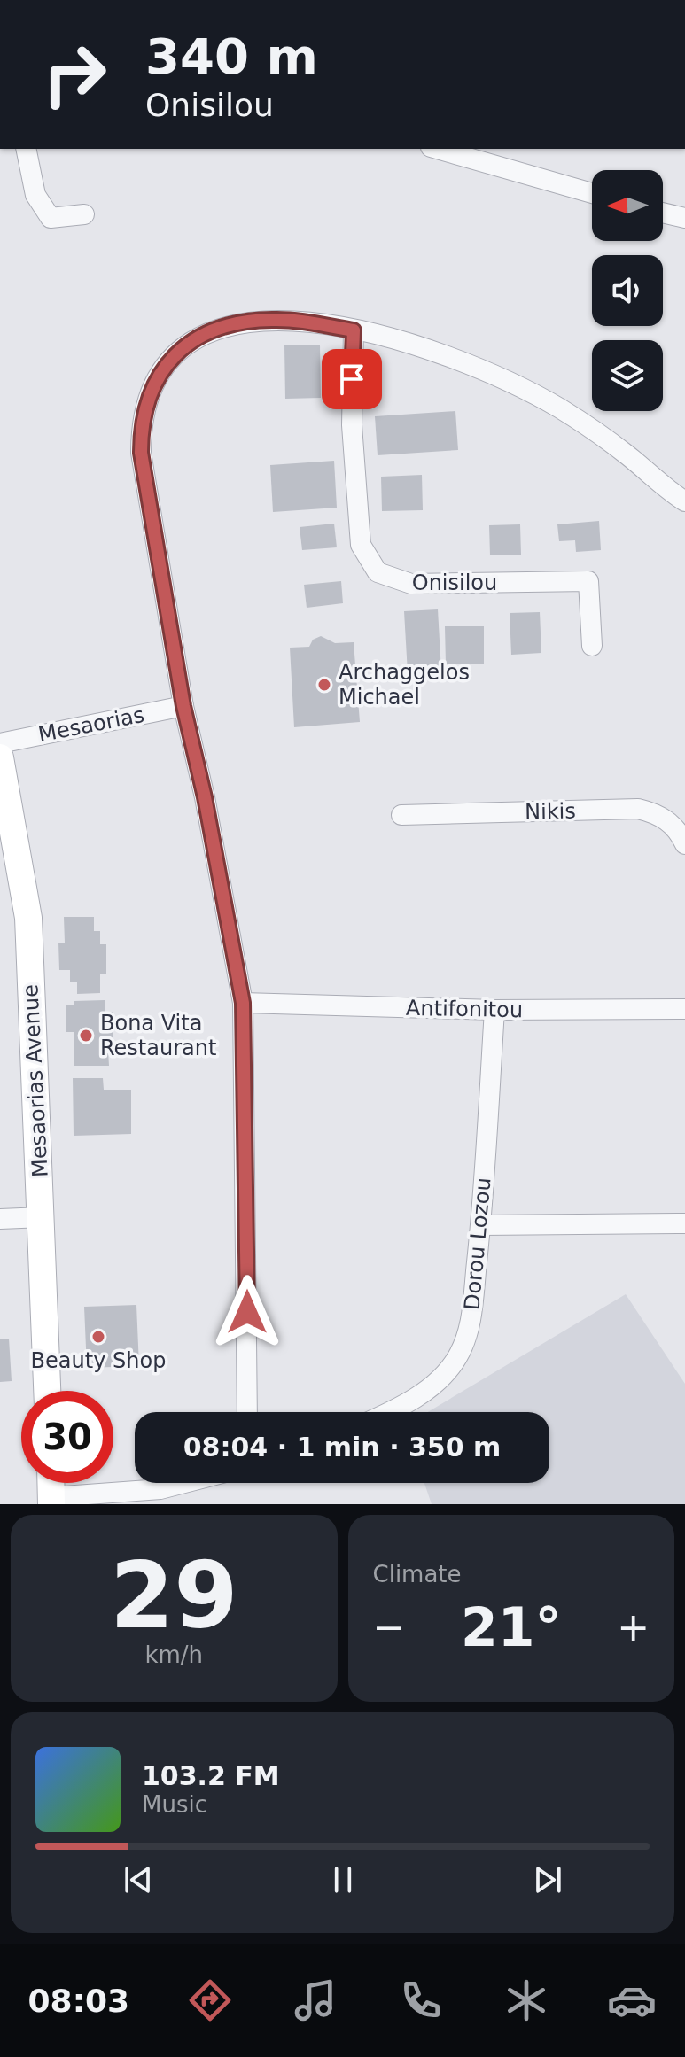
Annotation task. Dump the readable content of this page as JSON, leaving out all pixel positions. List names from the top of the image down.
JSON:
{
  "streets": {
    "main road": ["Mesaorias Avenue"],
    "street": [
      "Onisilou",
      "Mesaorias",
      "Nikis",
      "Antifonitou",
      "Dorou Lozou"
    ]
  },
  "crossings": [
    ["Antifonitou", "Dorou Lozou"]
  ],
  "places": ["Archaggelos Michael", "Bona Vita Restaurant", "Beauty Shop"],
  "north": "left",
  "page": {
    "turn": ["340 m", "Onisilou"],
    "limit": "30",
    "trip": "08:04 · 1 min · 350 m",
    "tile": [
      ["29", "km/h"],
      "Climate"
    ],
    "heat": ["−", "21°", "+"],
    "song": ["103.2 FM", "Music"],
    "tabs": "08:03"
  }
}
